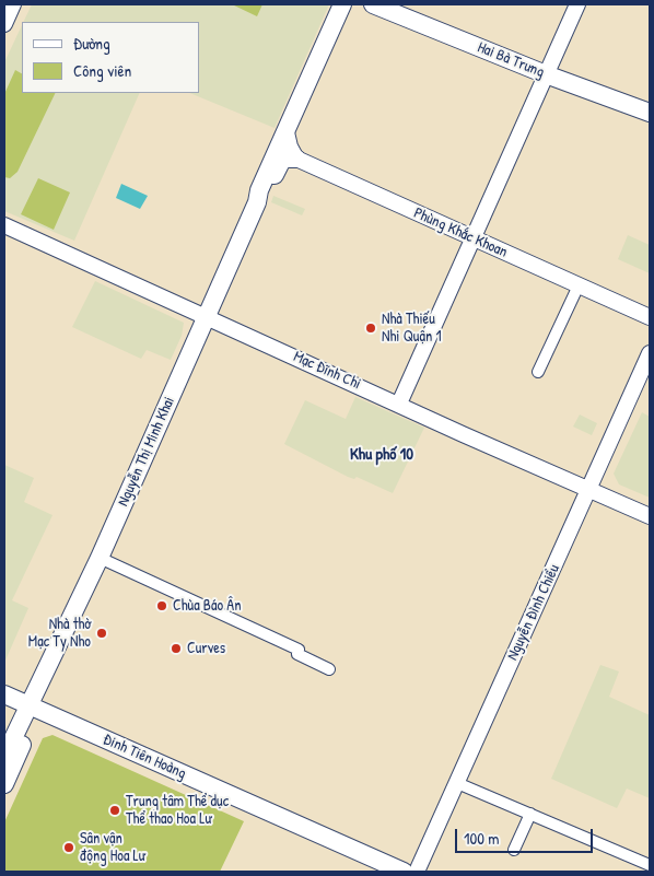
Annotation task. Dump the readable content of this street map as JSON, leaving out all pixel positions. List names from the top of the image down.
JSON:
{
  "streets": {
    "main road": ["Hai Bà Trưng", "Nguyễn Thị Minh Khai", "Đinh Tiên Hoàng"],
    "street": ["Phùng Khắc Khoan", "Mạc Đĩnh Chi", "Nguyễn Đình Chiểu"]
  },
  "crossings": [
    ["Phùng Khắc Khoan", "Nguyễn Thị Minh Khai"],
    ["Mạc Đĩnh Chi", "Nguyễn Thị Minh Khai"],
    ["Mạc Đĩnh Chi", "Nguyễn Đình Chiểu"],
    ["Nguyễn Thị Minh Khai", "Đinh Tiên Hoàng"]
  ],
  "districts": ["Khu phố 10"],
  "places": [
    "Nhà Thiếu Nhi Quận 1",
    "Chùa Báo Ân",
    "Nhà thờ Mạc Ty Nho",
    "Curves",
    "Trung tâm Thể dục Thể thao Hoa Lư",
    "Sân vận động Hoa Lư"
  ],
  "legend": ["Đường", "Công viên"],
  "scale_bar": "100 m"
}
